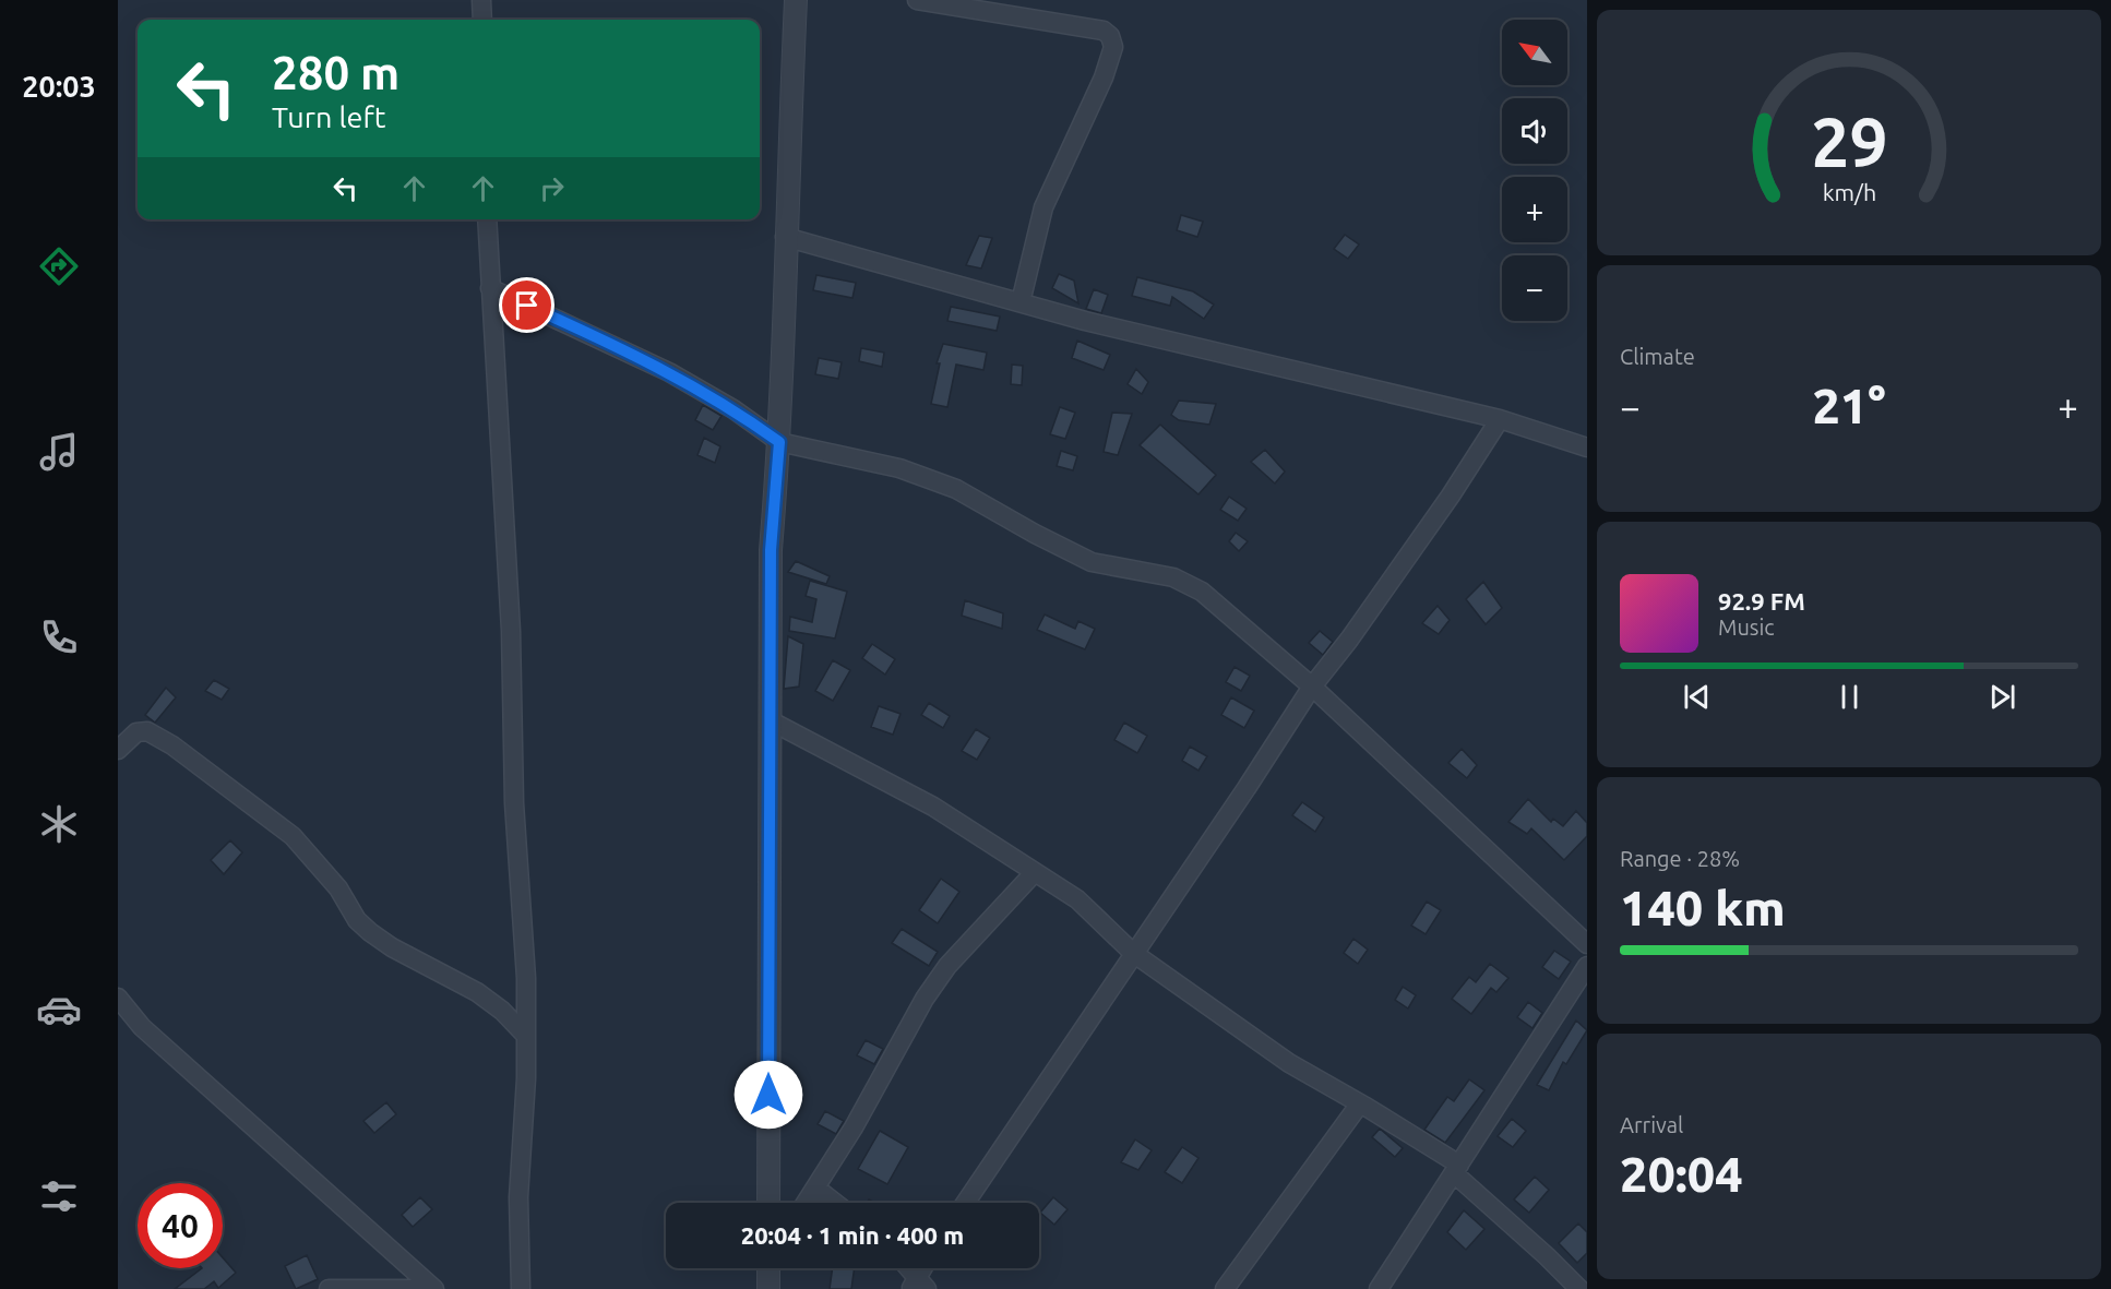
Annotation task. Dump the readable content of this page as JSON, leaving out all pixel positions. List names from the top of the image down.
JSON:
{
  "north": "top left",
  "page": {
    "tabs": "20:03",
    "map_buttons": ["+", "−"],
    "turn": ["280 m", "Turn left"],
    "tile": [
      "Climate",
      ["Range · 28%", "140 km"],
      ["Arrival", "20:04"]
    ],
    "heat": ["−", "21°", "+"],
    "song": ["92.9 FM", "Music"],
    "limit": "40",
    "trip": "20:04 · 1 min · 400 m",
    "gauge": ["29", "km/h"]
  }
}
